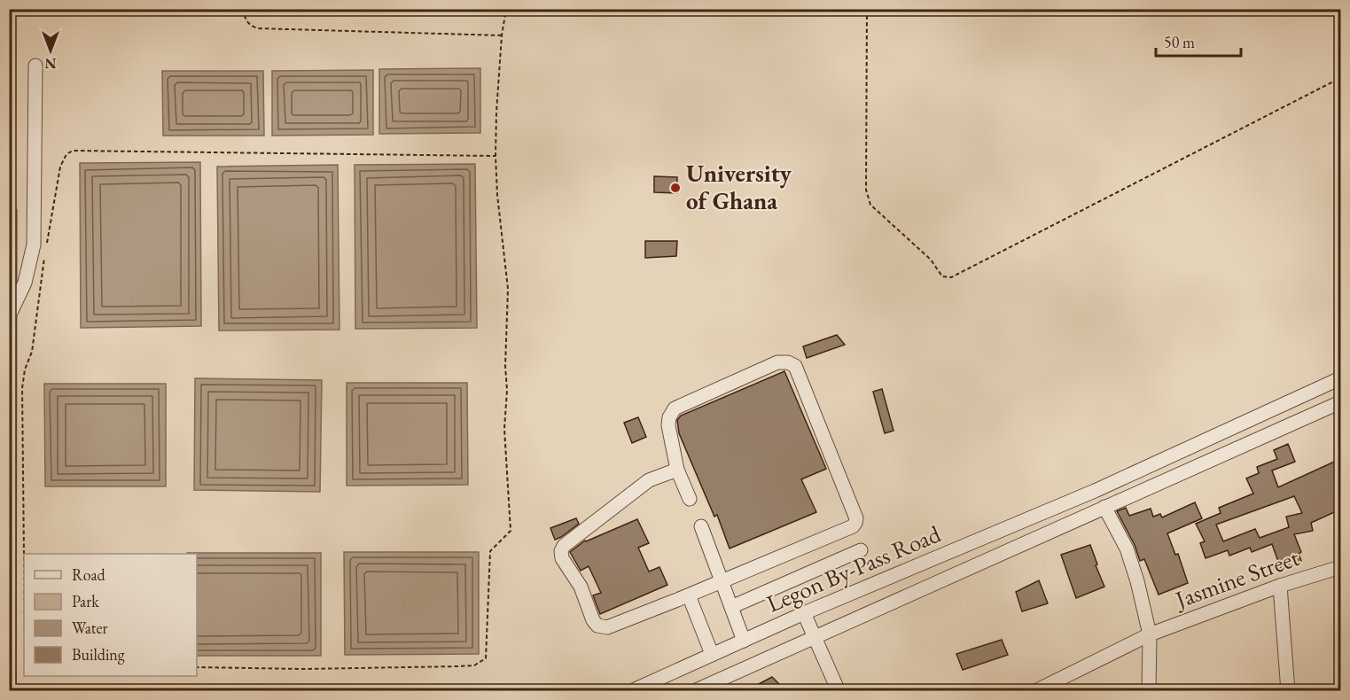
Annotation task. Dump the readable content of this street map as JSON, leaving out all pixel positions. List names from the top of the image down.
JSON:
{
  "streets": {
    "street": ["Legon By-Pass Road", "Jasmine Street"]
  },
  "places": ["University of Ghana"],
  "legend": [
    "Road",
    "Park",
    "Water",
    "Building"
  ],
  "scale_bar": "50 m",
  "north": "bottom"
}
